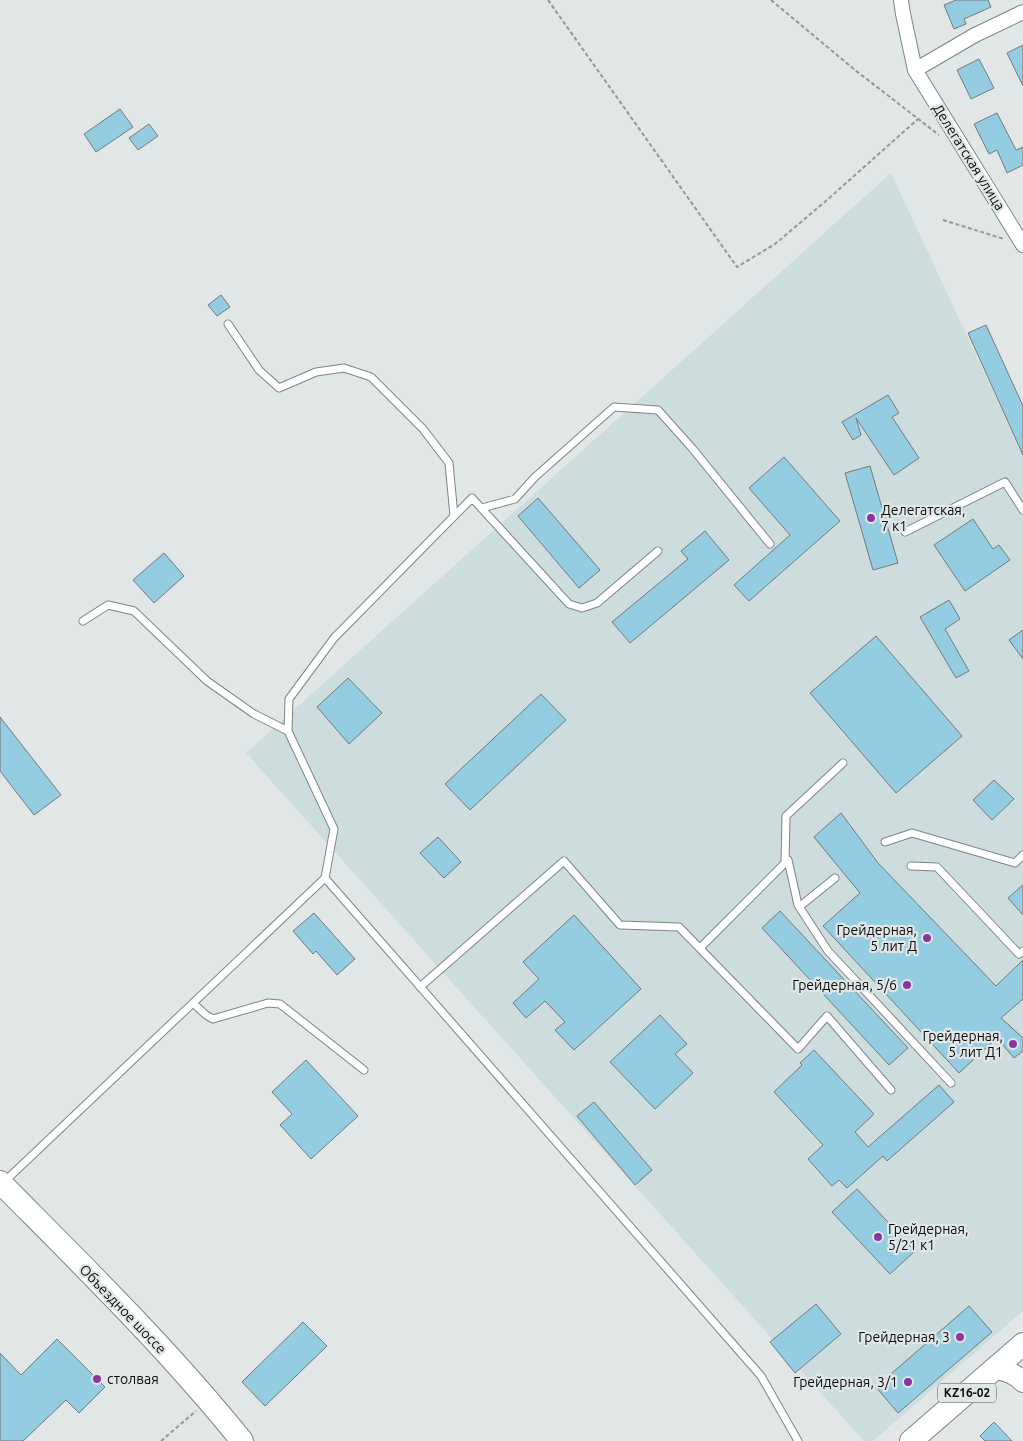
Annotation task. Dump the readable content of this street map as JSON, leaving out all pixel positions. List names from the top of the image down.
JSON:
{
  "streets": {
    "main road": ["Объездное шоссе", "KZ16-02"],
    "street": ["Делегатская улица"]
  },
  "places": [
    "Делегатская, 7 к1",
    "Грейдерная, 5 лит Д",
    "Грейдерная, 5/6",
    "Грейдерная, 5 лит Д1",
    "Грейдерная, 5/21 к1",
    "Грейдерная, 3",
    "столвая",
    "Грейдерная, 3/1"
  ]
}
